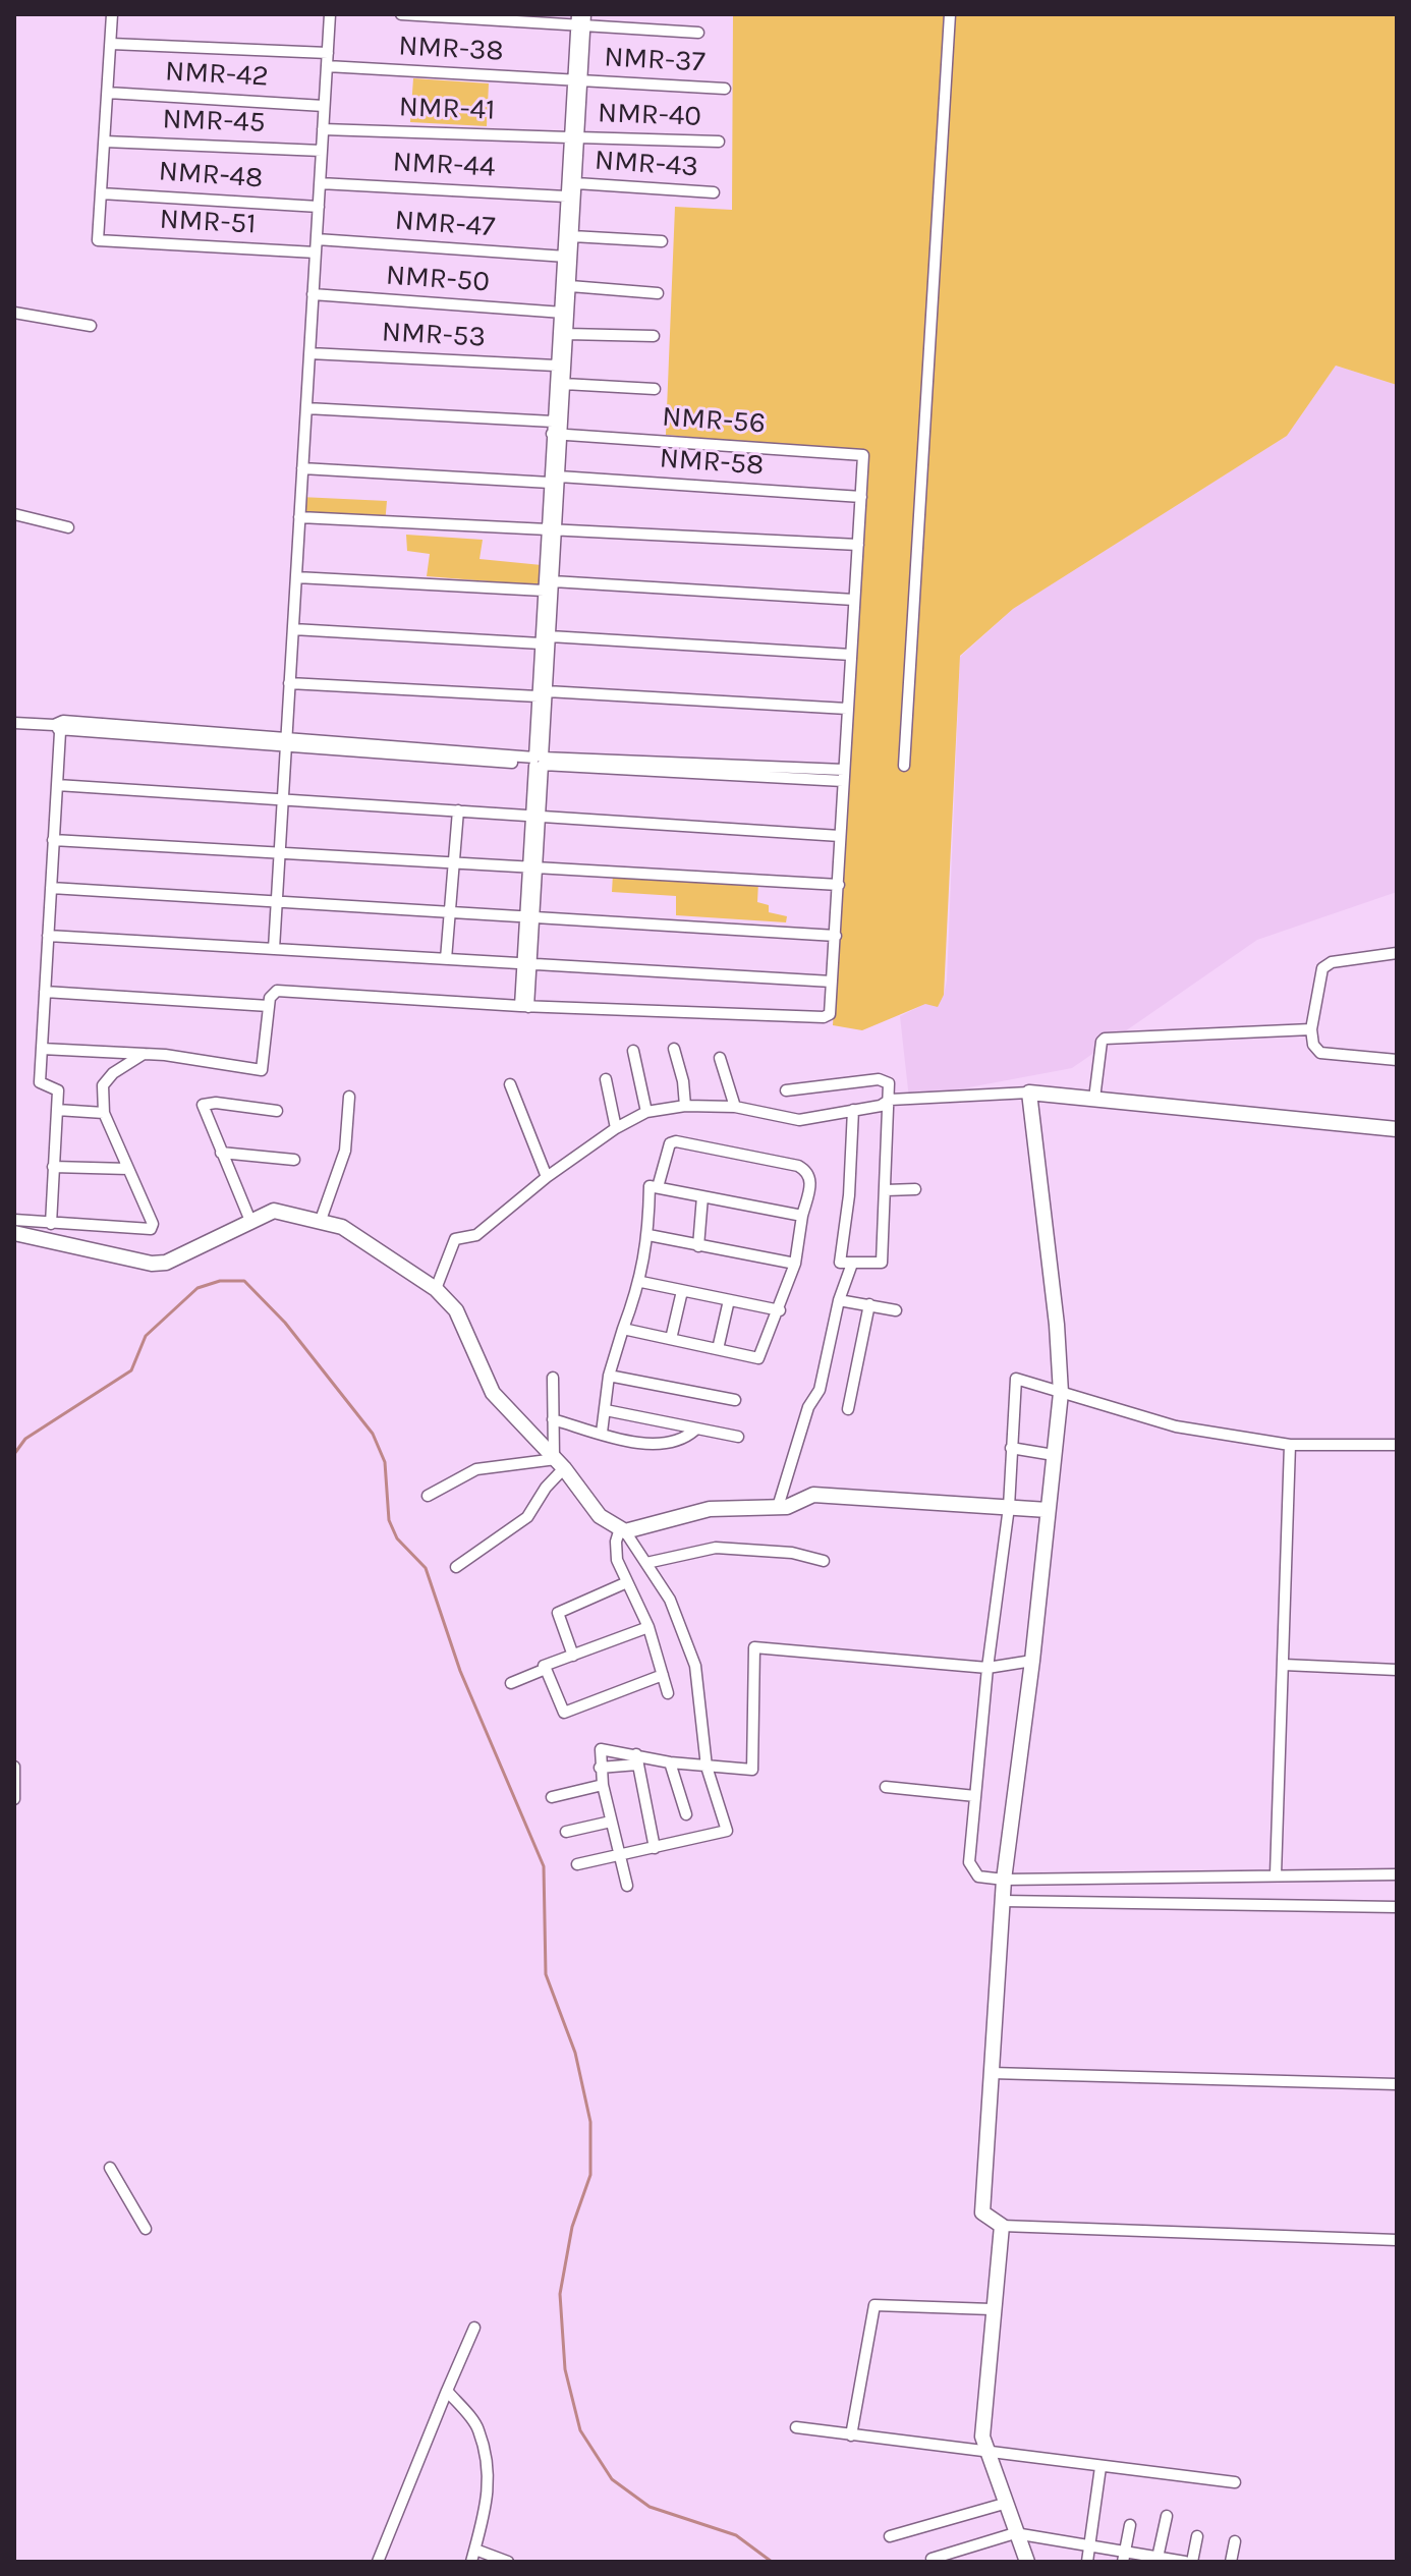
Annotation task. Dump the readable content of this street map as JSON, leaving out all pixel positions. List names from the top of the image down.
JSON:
{
  "streets": {
    "street": [
      "NMR-38",
      "NMR-37",
      "NMR-42",
      "NMR-41",
      "NMR-40",
      "NMR-45",
      "NMR-43",
      "NMR-44",
      "NMR-48",
      "NMR-51",
      "NMR-47",
      "NMR-50",
      "NMR-53",
      "NMR-56",
      "NMR-58"
    ]
  },
  "crossings": [
    ["NMR-38", "NMR-37"],
    ["NMR-41", "NMR-40"],
    ["NMR-48", "NMR-51"],
    ["NMR-56", "NMR-58"]
  ]
}
